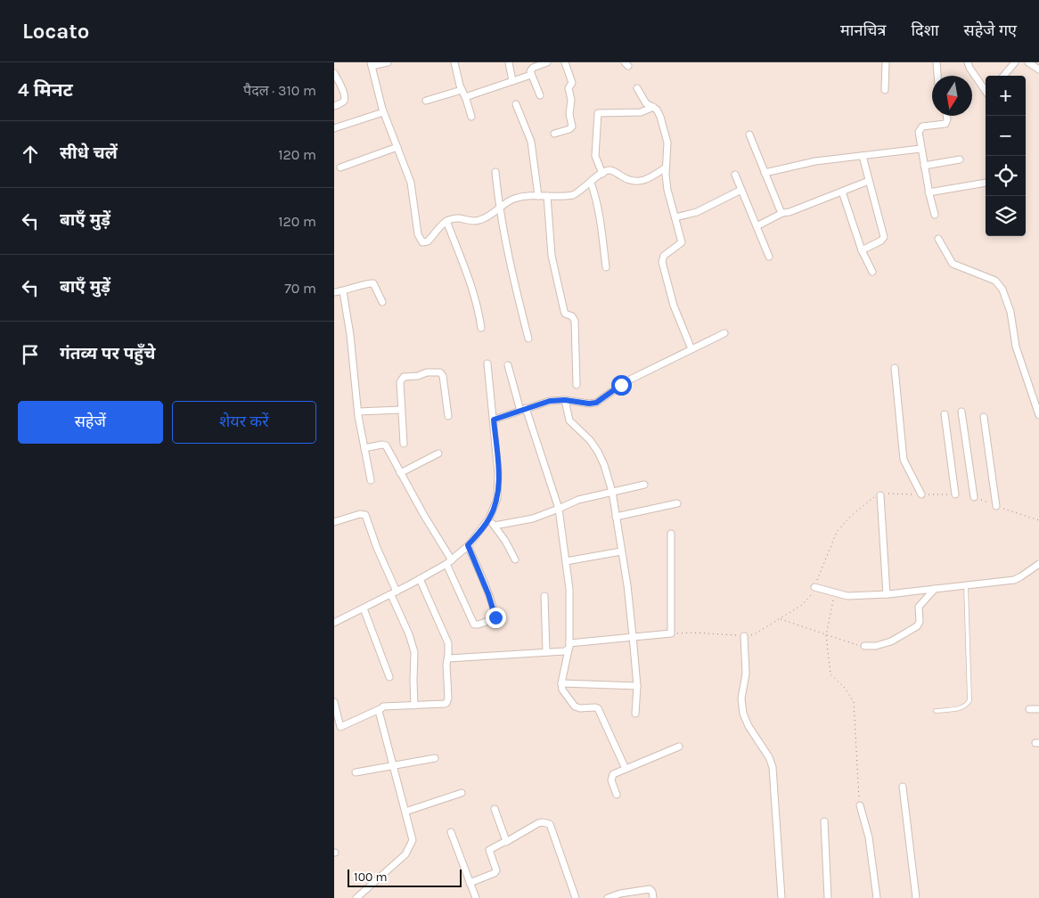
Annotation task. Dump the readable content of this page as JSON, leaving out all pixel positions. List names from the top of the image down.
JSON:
{
  "scale_bar": "100 m",
  "north": "bottom",
  "page": {
    "header": "Locato",
    "nav": ["मानचित्र", "दिशा", "सहेजे गए"],
    "heading": ["4 मिनट", "पैदल · 310 m"],
    "map_buttons": ["+", "−"],
    "list": [
      ["सीधे चलें", "120 m"],
      ["बाएँ मुड़ें", "120 m"],
      ["बाएँ मुड़ें", "70 m"],
      "गंतव्य पर पहुँचे"
    ],
    "buttons": ["सहेजें", "शेयर करें"],
    "scale": "100 m"
  }
}
